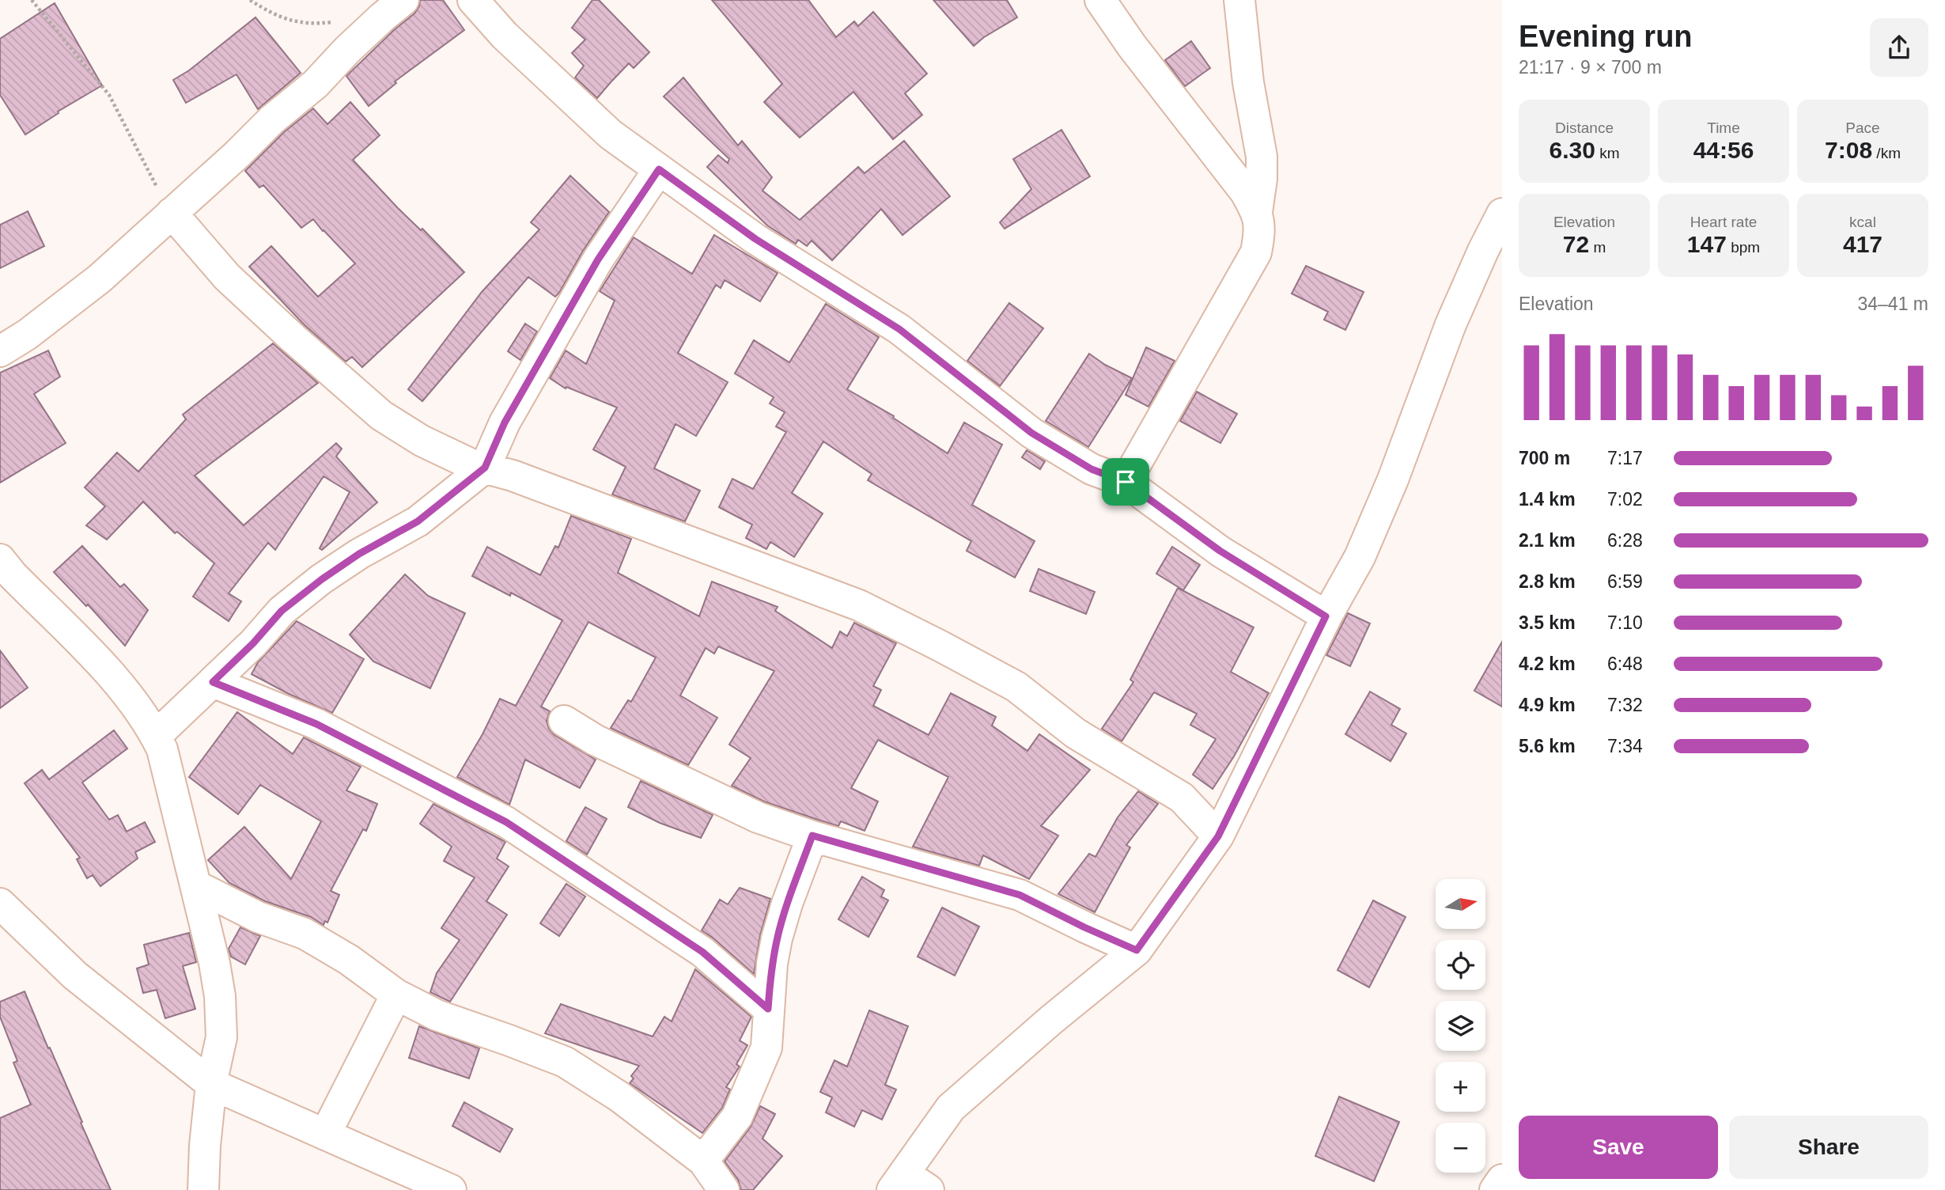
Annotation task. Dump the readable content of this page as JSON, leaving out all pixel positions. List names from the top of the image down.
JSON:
{
  "north": "right",
  "page": {
    "heading": ["Evening run", "21:17 · 9 × 700 m"],
    "stats": [
      ["Distance", "6.30 km"],
      ["Time", "44:56"],
      ["Pace", "7:08 /km"],
      ["Elevation", "72 m"],
      ["Heart rate", "147 bpm"],
      ["kcal", "417"]
    ],
    "chart": ["Elevation", "34–41 m"],
    "list": [
      {
        "name": "700 m",
        "note": "7:17"
      },
      {
        "name": "1.4 km",
        "note": "7:02"
      },
      {
        "name": "2.1 km",
        "note": "6:28"
      },
      {
        "name": "2.8 km",
        "note": "6:59"
      },
      {
        "name": "3.5 km",
        "note": "7:10"
      },
      {
        "name": "4.2 km",
        "note": "6:48"
      },
      {
        "name": "4.9 km",
        "note": "7:32"
      },
      {
        "name": "5.6 km",
        "note": "7:34"
      }
    ],
    "map_buttons": ["+", "−"],
    "buttons": ["Save", "Share"]
  }
}
